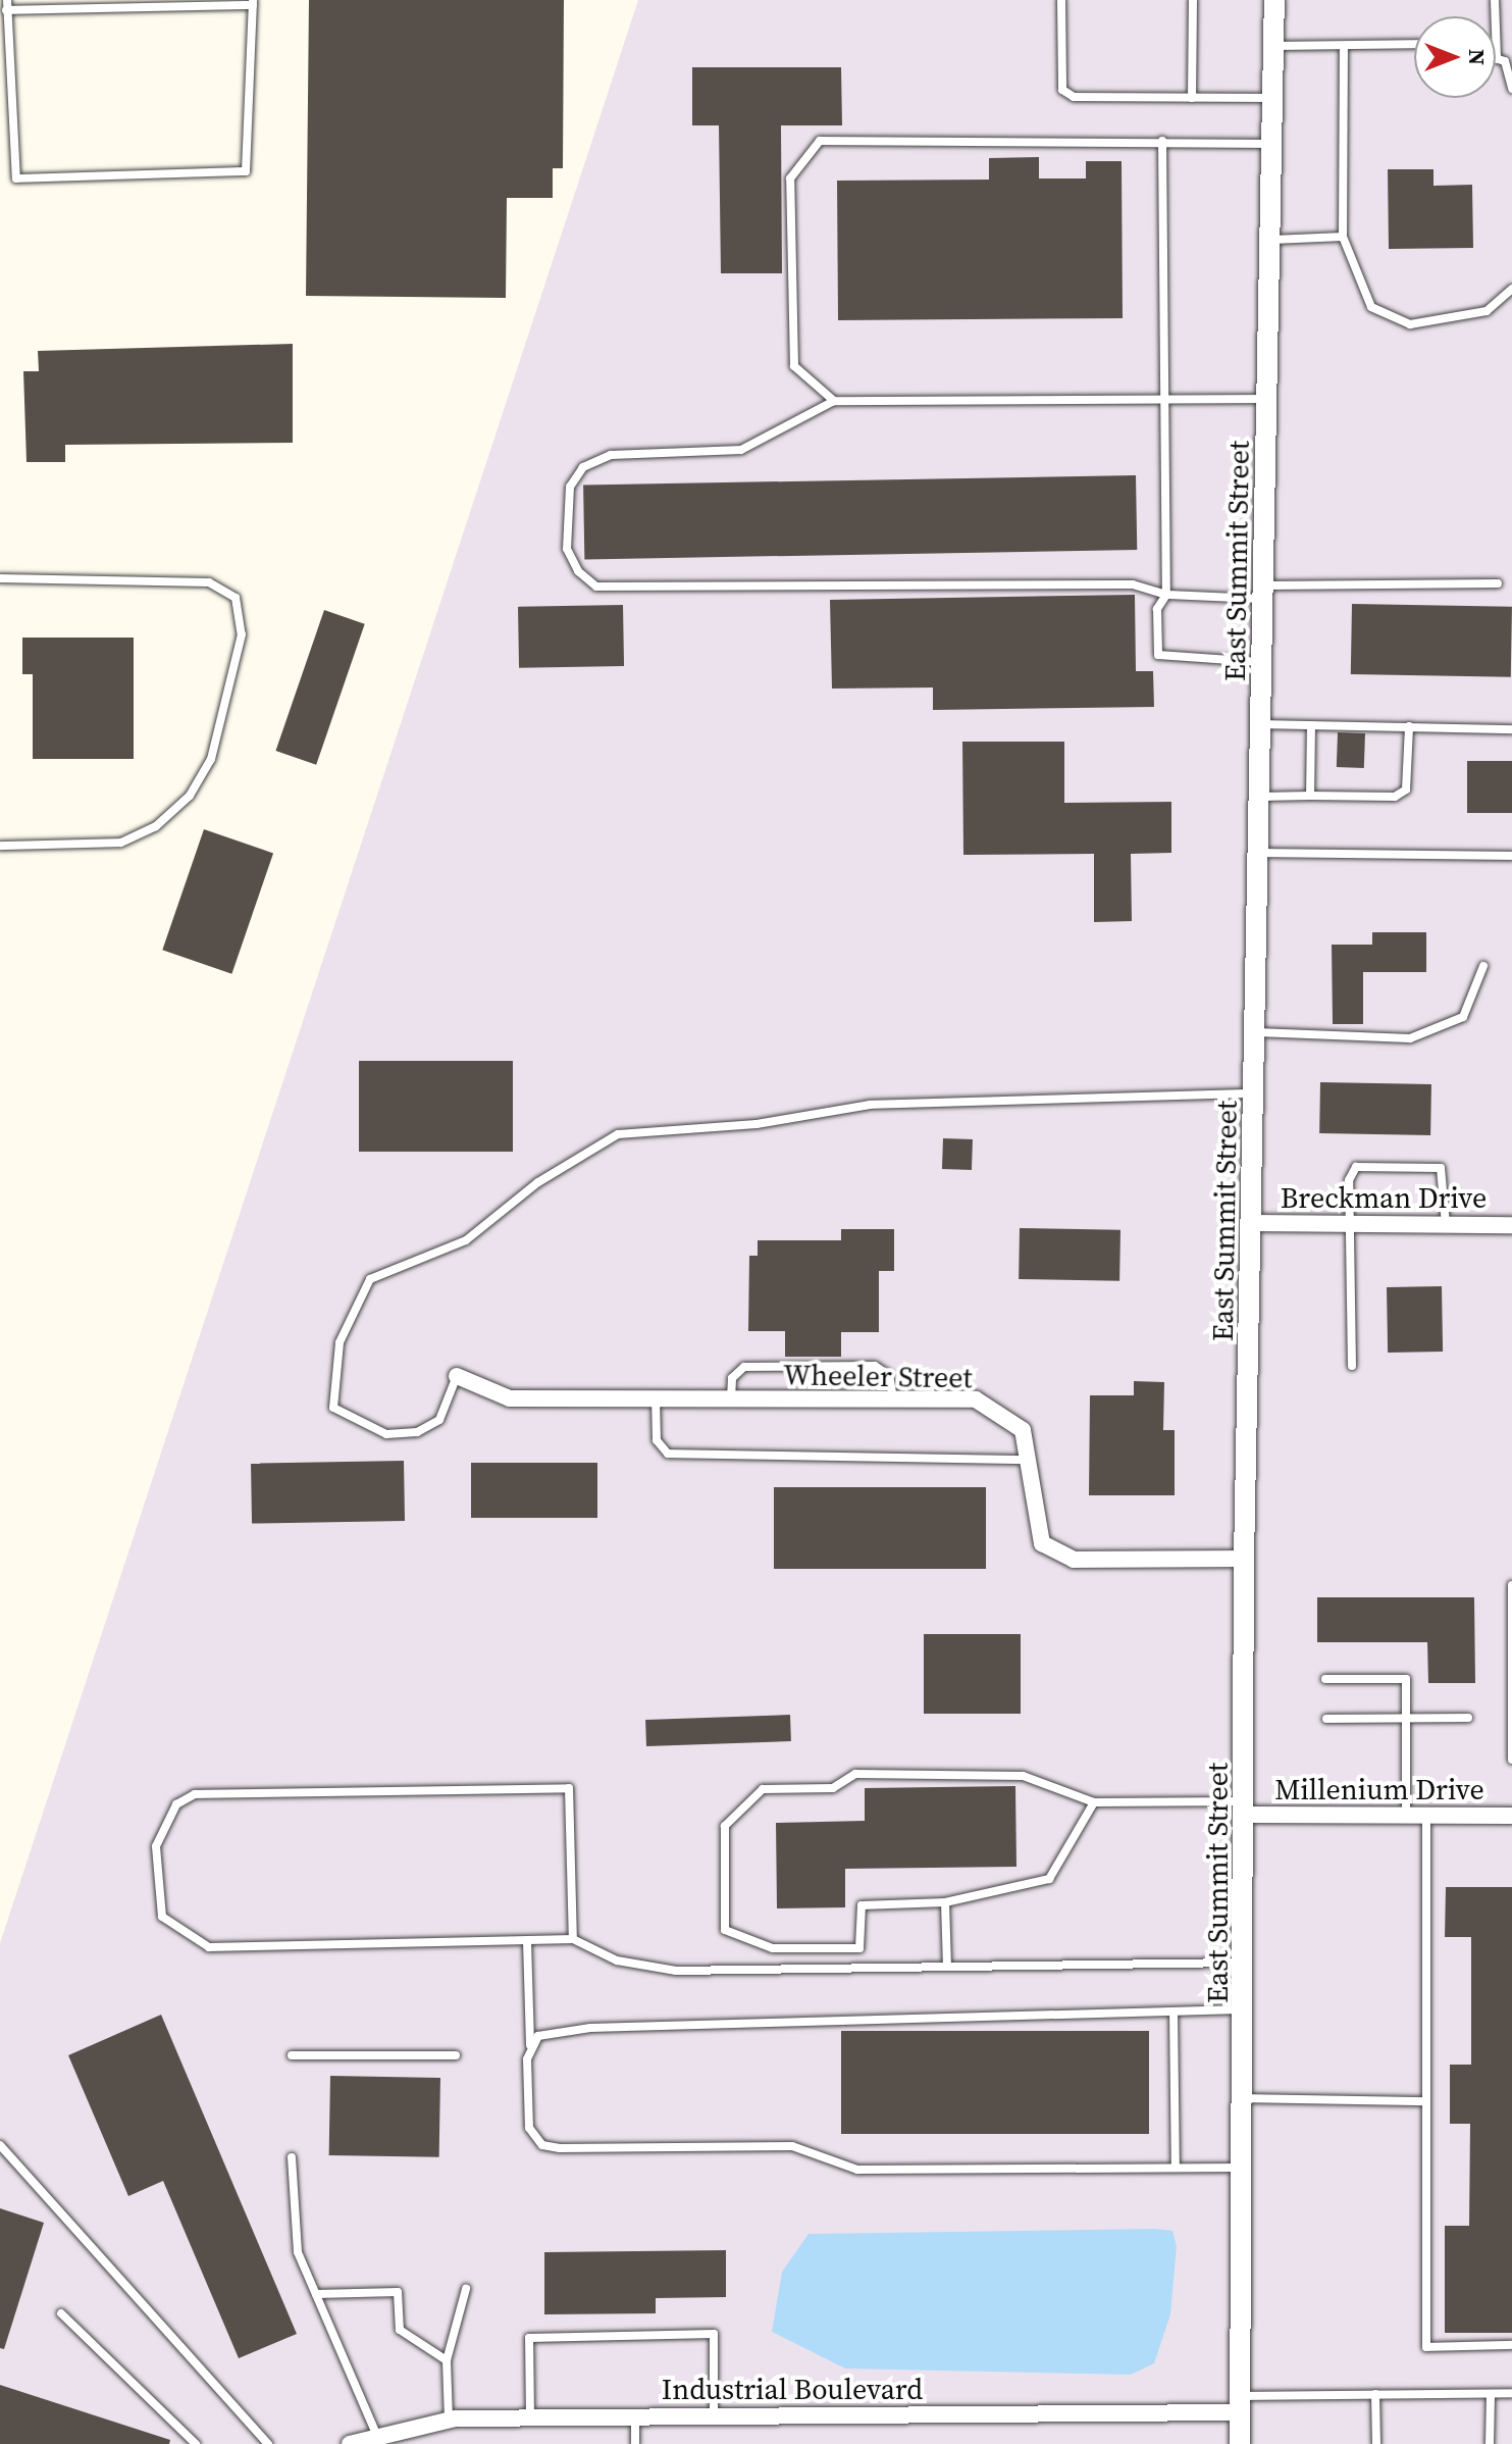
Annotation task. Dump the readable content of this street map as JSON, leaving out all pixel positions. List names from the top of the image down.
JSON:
{
  "streets": {
    "street": [
      "East Summit Street",
      "Breckman Drive",
      "Wheeler Street",
      "Millenium Drive",
      "Industrial Boulevard"
    ]
  },
  "crossings": [
    ["East Summit Street", "Breckman Drive"],
    ["East Summit Street", "Wheeler Street"],
    ["East Summit Street", "Millenium Drive"],
    ["East Summit Street", "Industrial Boulevard"]
  ],
  "north": "right"
}
